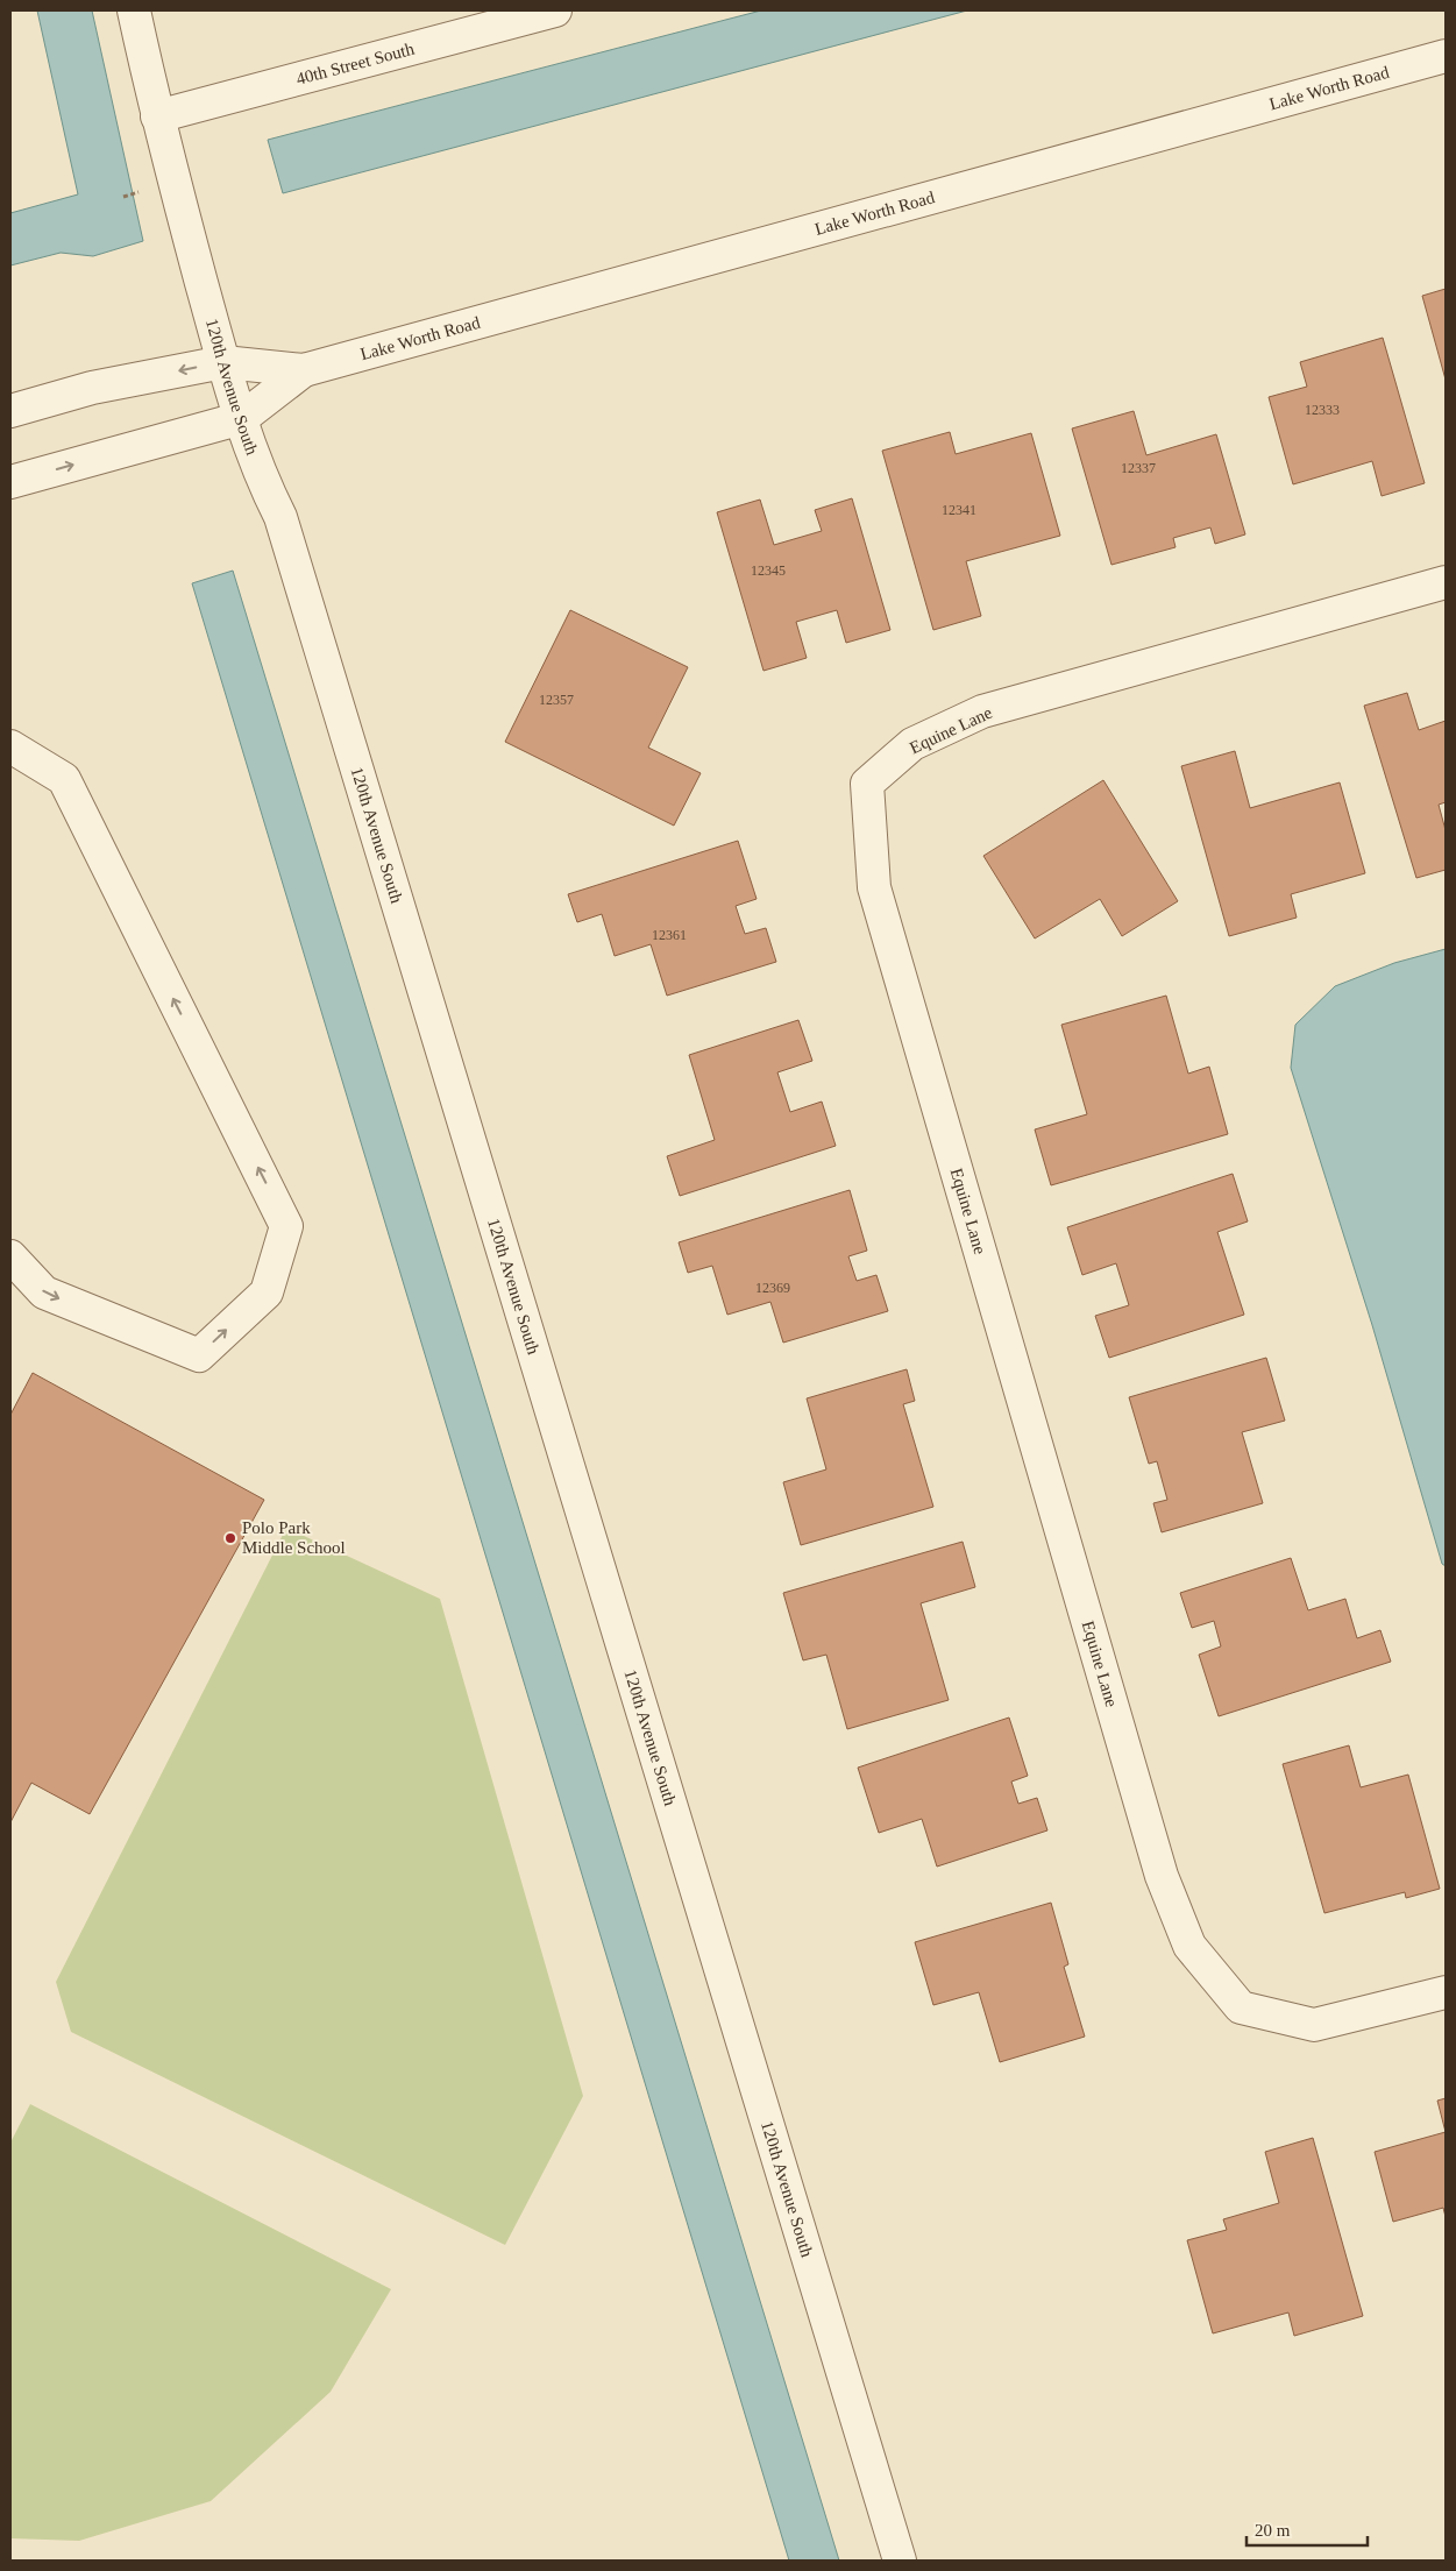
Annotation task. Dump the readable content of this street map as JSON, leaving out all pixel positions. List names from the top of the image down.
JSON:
{
  "streets": {
    "street": [
      "40th Street South",
      "Lake Worth Road",
      "120th Avenue South",
      "Equine Lane"
    ]
  },
  "crossings": [
    ["40th Street South", "120th Avenue South"],
    ["Lake Worth Road", "120th Avenue South"]
  ],
  "places": ["Polo Park Middle School"],
  "house_numbers": [
    "12333",
    "12337",
    "12341",
    "12345",
    "12357",
    "12361",
    "12369"
  ],
  "scale_bar": "20 m"
}
